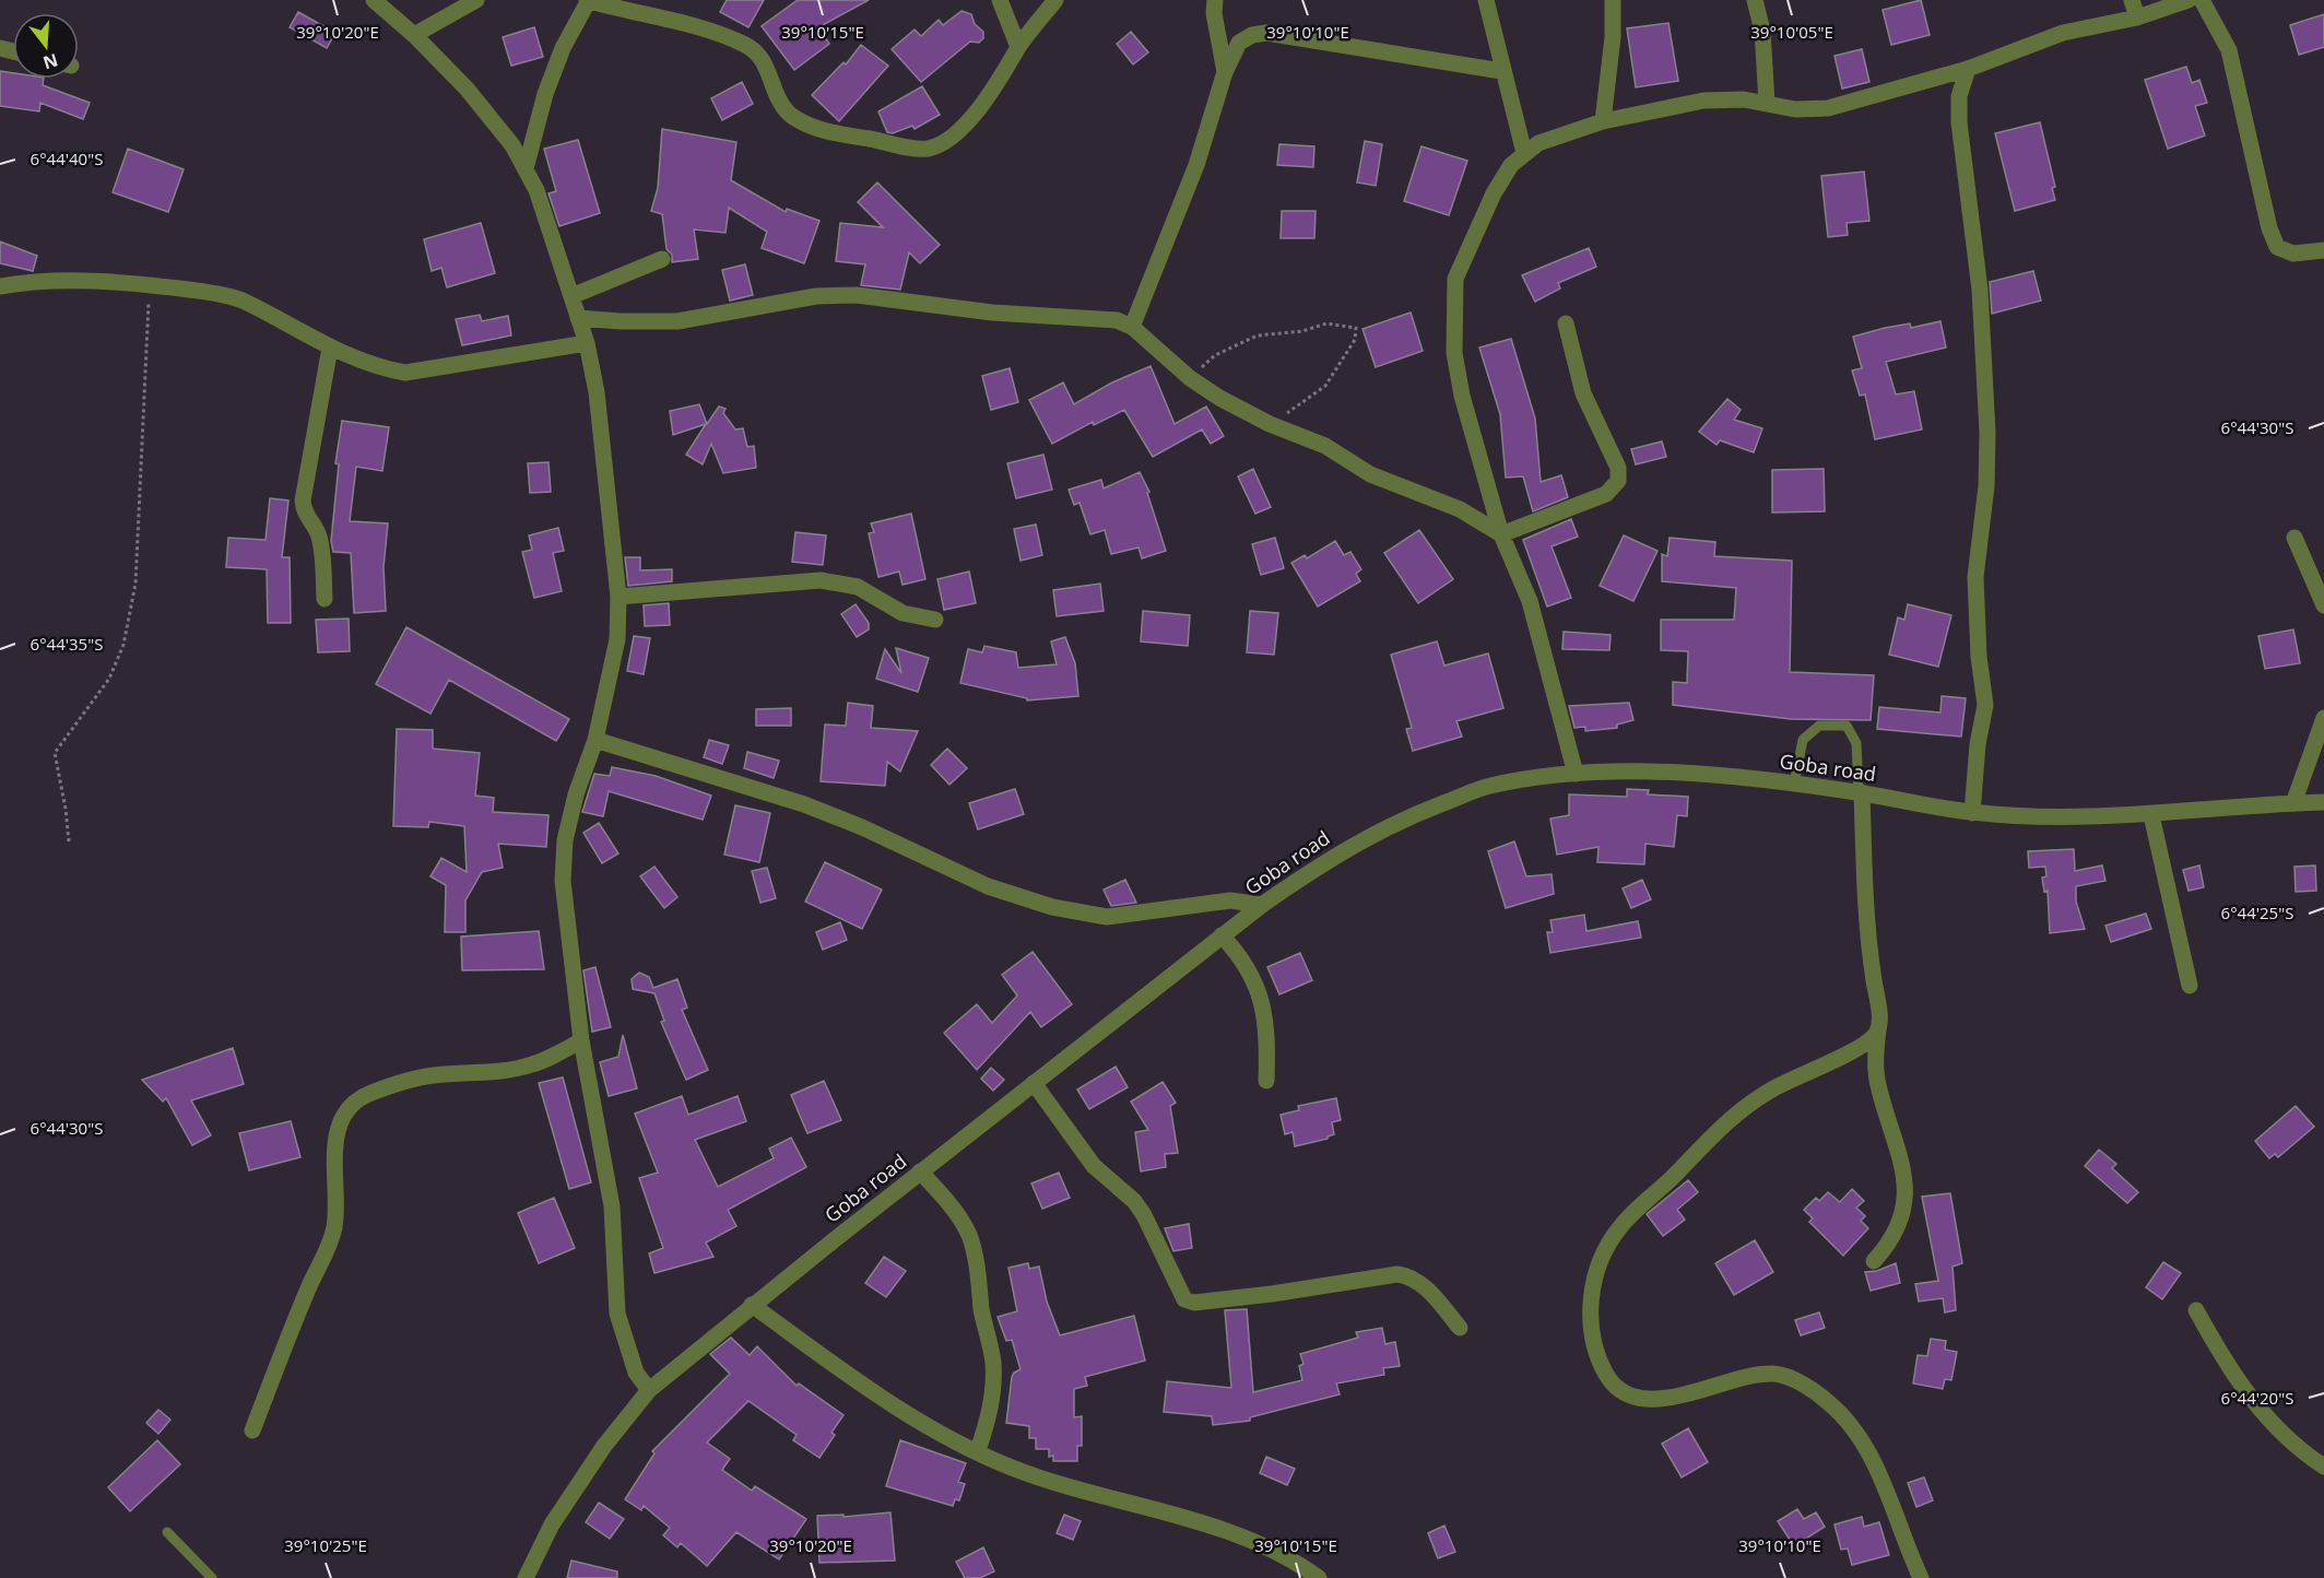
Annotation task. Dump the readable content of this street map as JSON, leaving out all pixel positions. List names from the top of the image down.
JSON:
{
  "streets": {
    "street": ["Goba road"]
  },
  "north": "bottom",
  "coordinates": [
    "39°10'20\"E",
    "39°10'15\"E",
    "39°10'10\"E",
    "39°10'05\"E",
    "6°44'40\"S",
    "6°44'30\"S",
    "6°44'35\"S",
    "6°44'25\"S",
    "6°44'20\"S",
    "39°10'25\"E"
  ]
}
